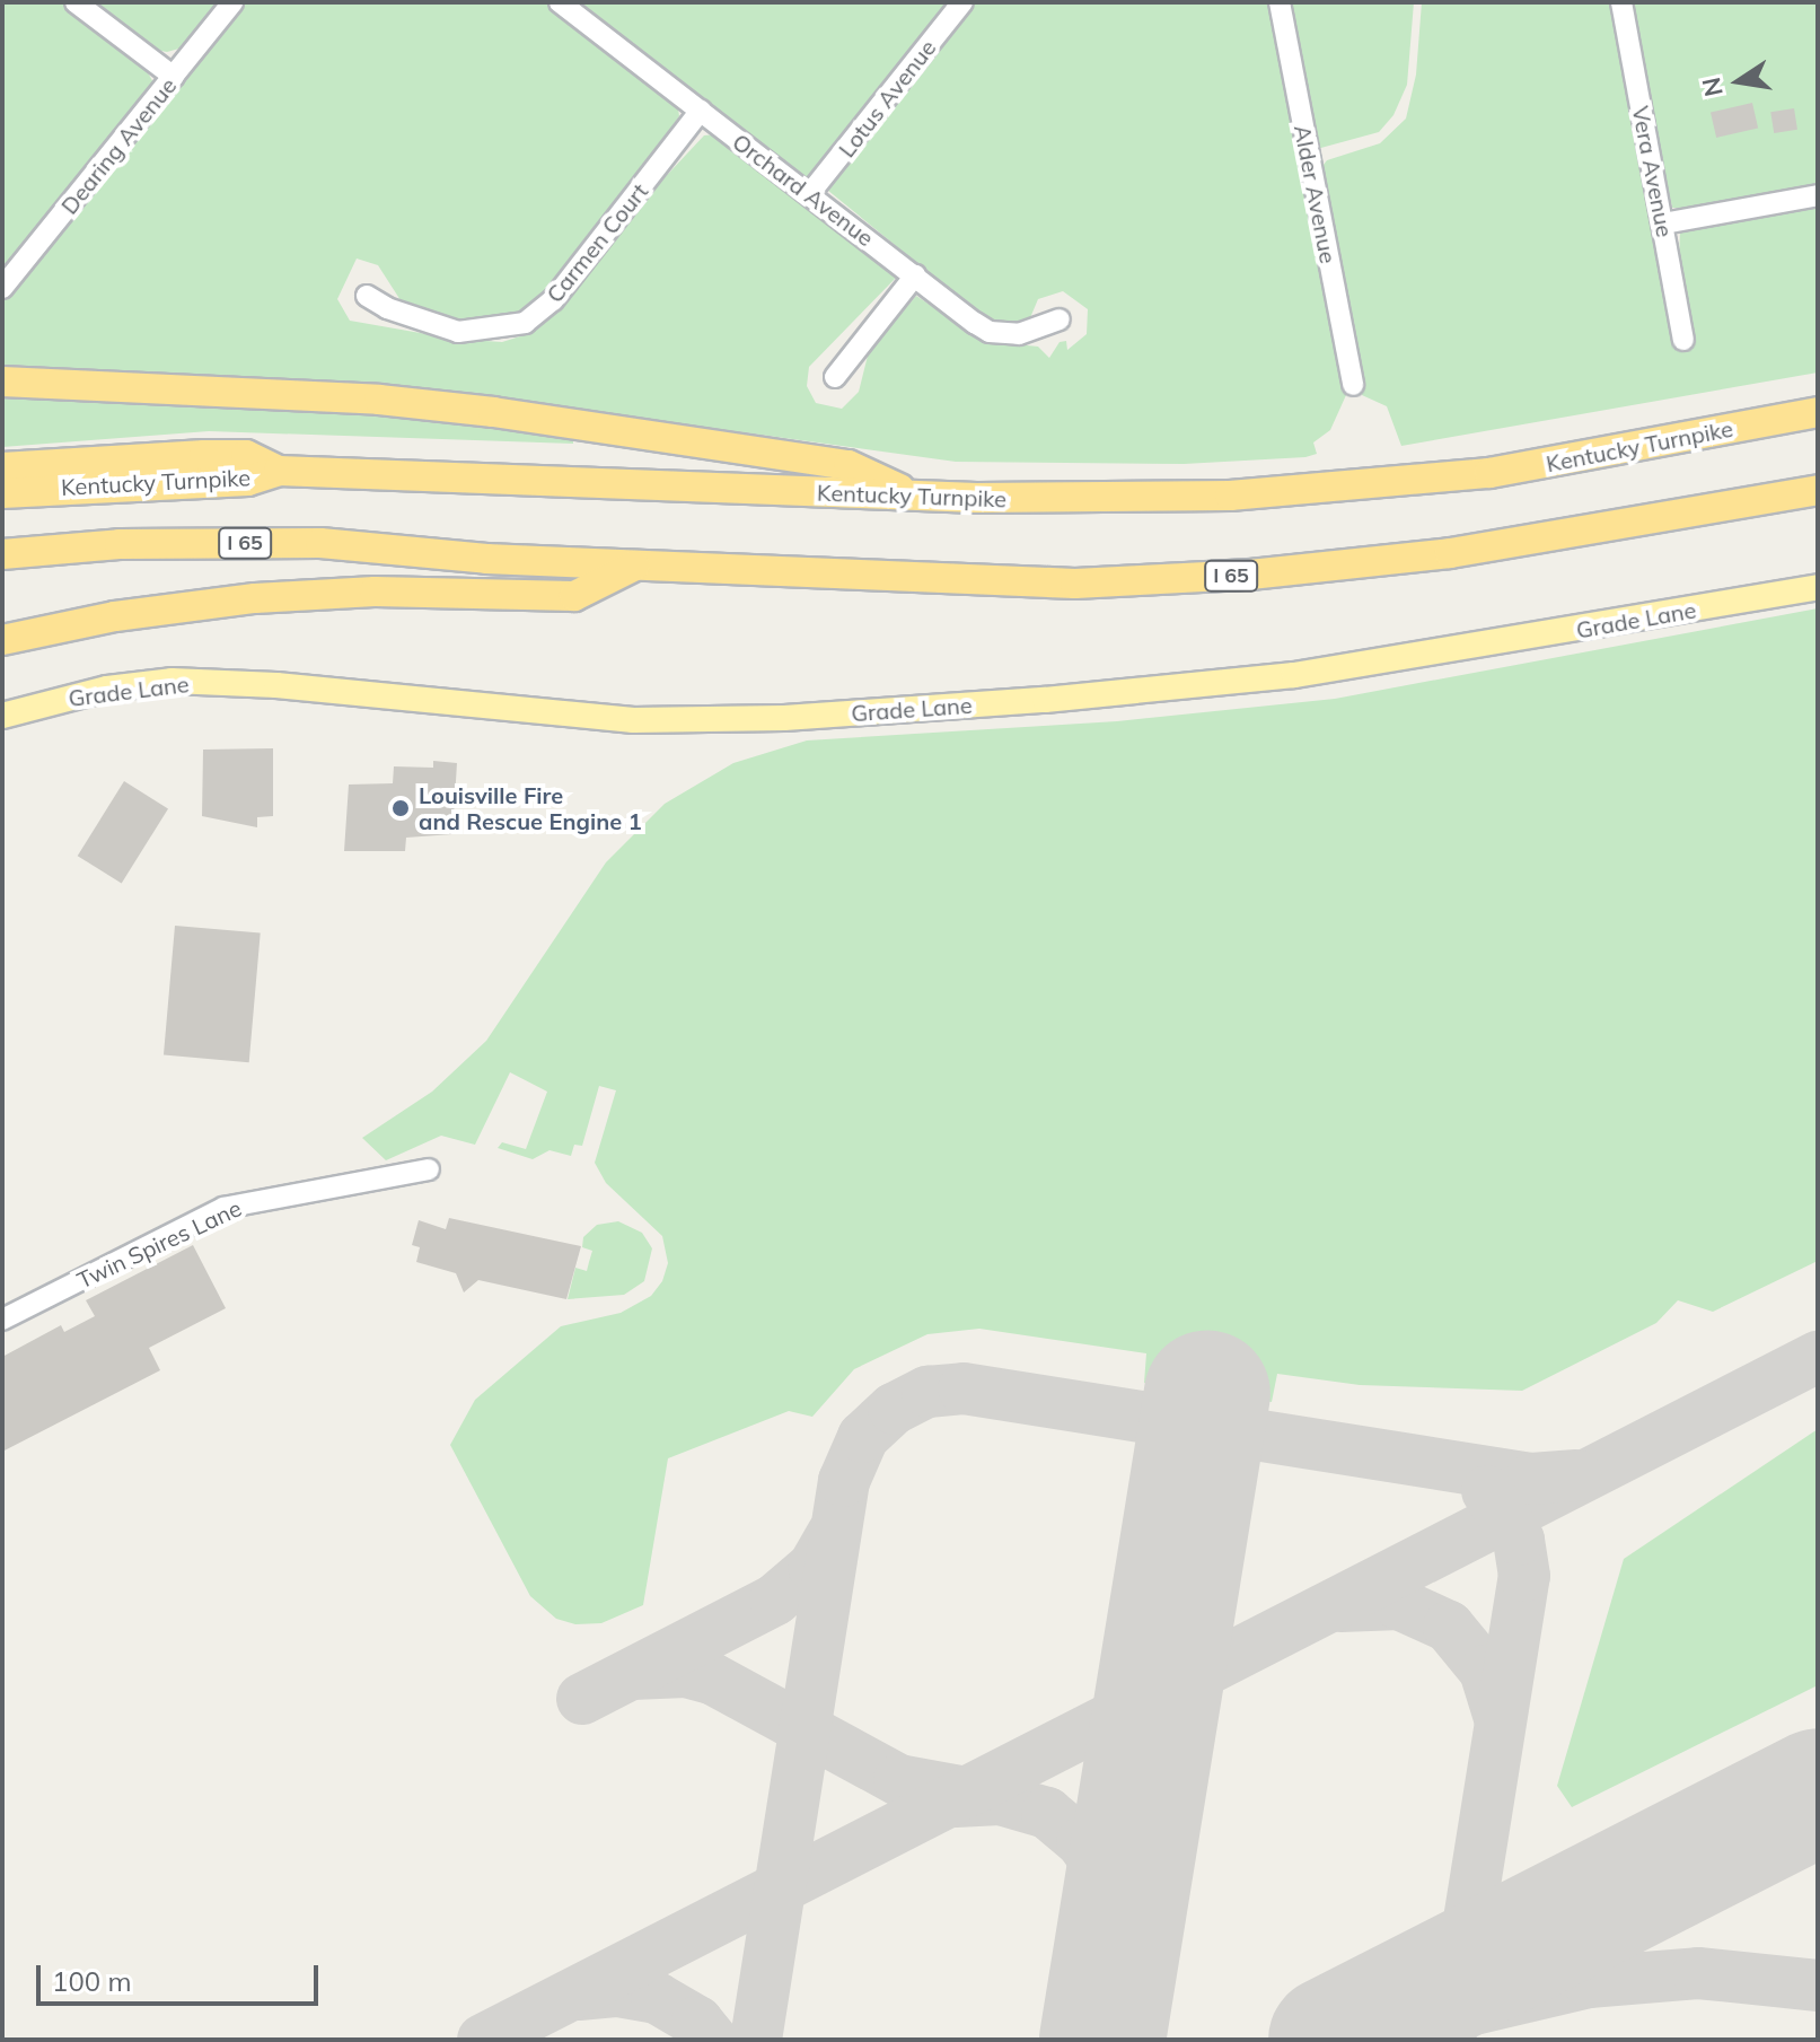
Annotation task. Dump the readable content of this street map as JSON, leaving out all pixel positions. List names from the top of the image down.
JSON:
{
  "streets": {
    "highway": ["Kentucky Turnpike", "I 65"],
    "main road": ["Grade Lane"],
    "street": [
      "Lotus Avenue",
      "Dearing Avenue",
      "Vera Avenue",
      "Orchard Avenue",
      "Alder Avenue",
      "Carmen Court",
      "Twin Spires Lane"
    ]
  },
  "crossings": [
    ["Lotus Avenue", "Orchard Avenue"],
    ["Orchard Avenue", "Carmen Court"]
  ],
  "places": ["Louisville Fire and Rescue Engine 1"],
  "scale_bar": "100 m",
  "north": "left"
}
